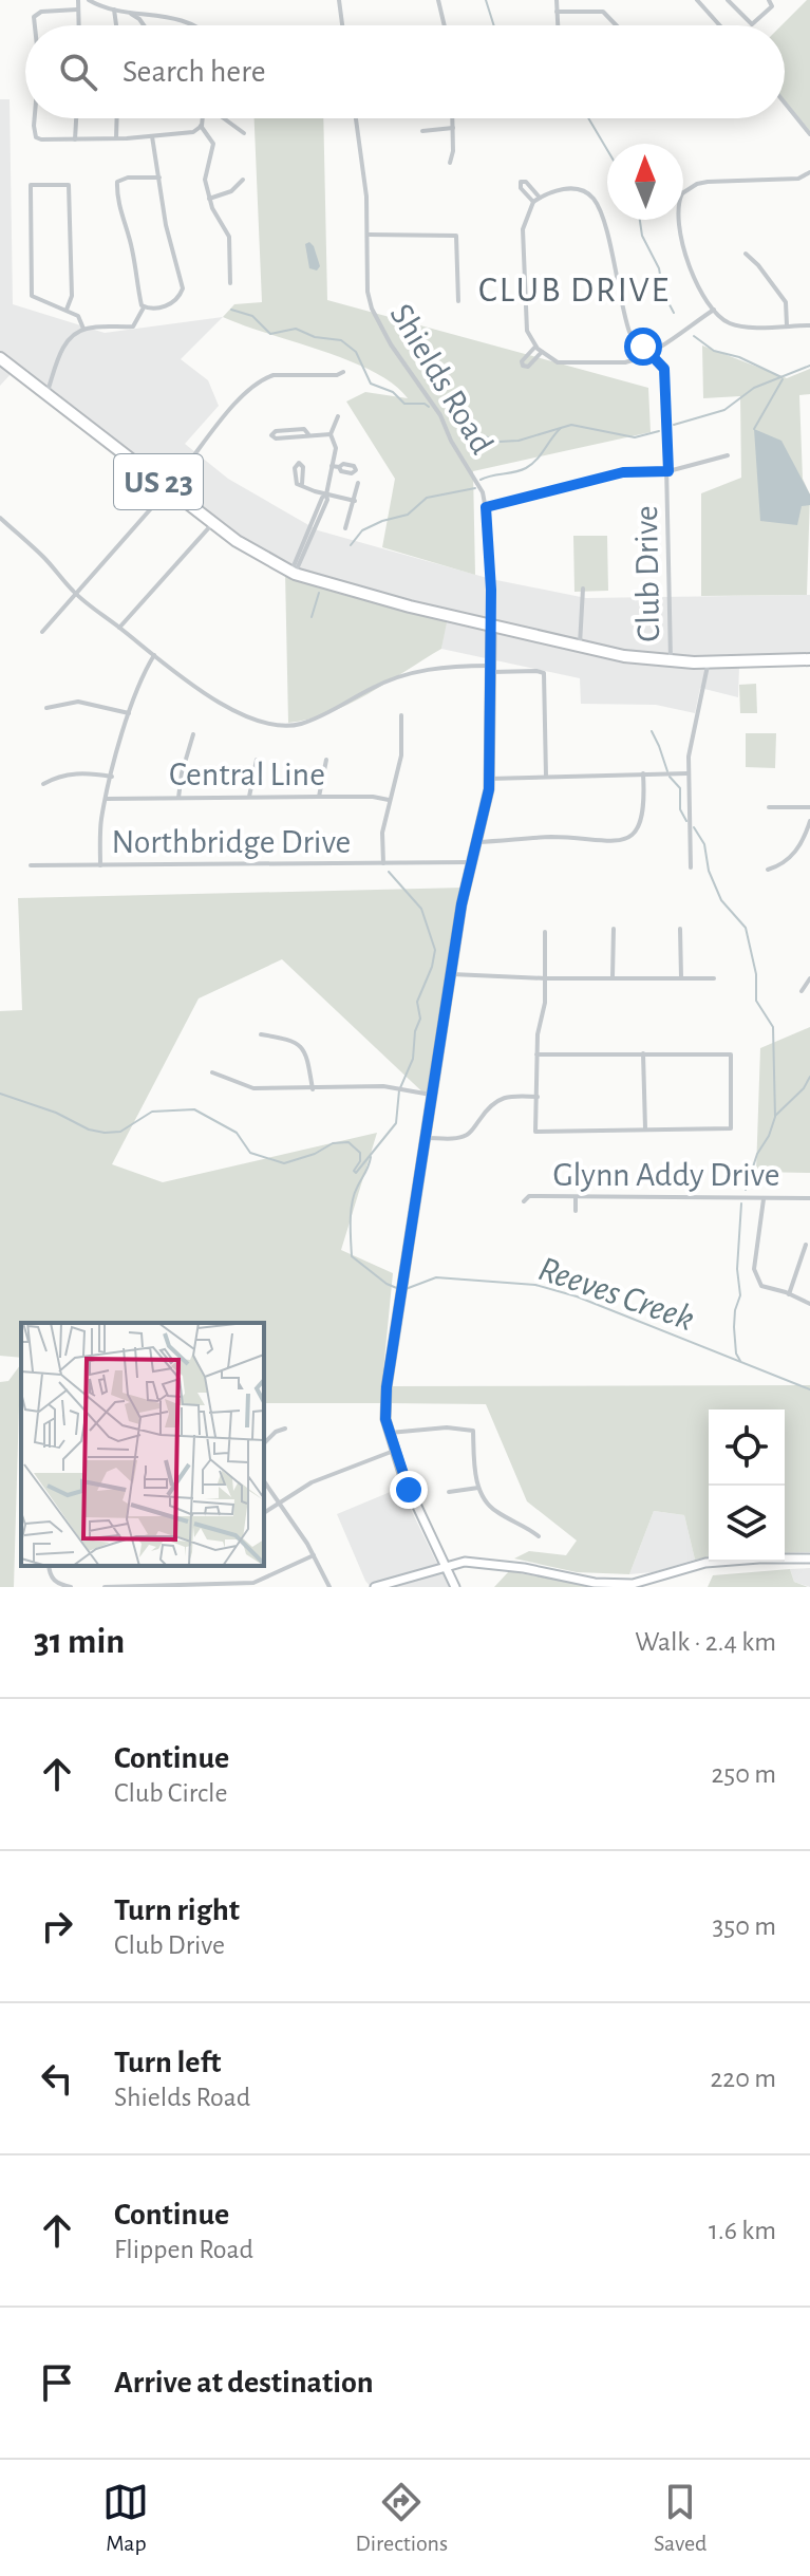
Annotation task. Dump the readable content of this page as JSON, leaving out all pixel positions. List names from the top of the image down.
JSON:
{
  "streets": {
    "highway": ["US 23"],
    "street": [
      "Shields Road",
      "Club Drive",
      "Central Line",
      "Northbridge Drive",
      "Glynn Addy Drive"
    ]
  },
  "crossings": [
    ["Shields Road", "US 23"],
    ["Shields Road", "Club Drive"],
    ["US 23", "Club Drive"]
  ],
  "districts": ["CLUB DRIVE"],
  "water": ["Reeves Creek"],
  "north": "top",
  "page": {
    "search": "Search here",
    "heading": ["31 min", "Walk · 2.4 km"],
    "list": [
      ["Continue", "Club Circle", "250 m"],
      ["Turn right", "Club Drive", "350 m"],
      ["Turn left", "Shields Road", "220 m"],
      ["Continue", "Flippen Road", "1.6 km"],
      "Arrive at destination"
    ],
    "nav": ["Map", "Directions", "Saved"]
  }
}
